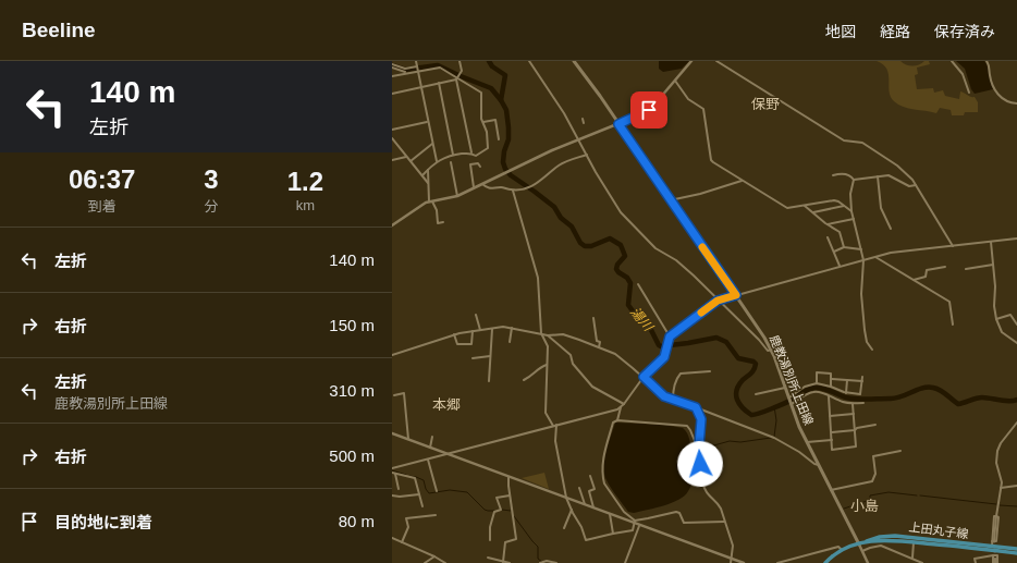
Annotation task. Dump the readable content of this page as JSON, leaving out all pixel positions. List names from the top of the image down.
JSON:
{
  "streets": {
    "main road": ["鹿教湯別所上田線", "上田丸子線"]
  },
  "crossings": [
    ["鹿教湯別所上田線", "上田丸子線"]
  ],
  "districts": ["保野", "本郷", "小島"],
  "water": ["湯川"],
  "page": {
    "header": "Beeline",
    "nav": ["地図", "経路", "保存済み"],
    "turn": ["140 m", "左折"],
    "eta": [
      "06:37",
      "到着",
      "3",
      "分",
      "1.2",
      "km"
    ],
    "list": [
      {
        "name": "左折",
        "value": "140 m"
      },
      {
        "name": "右折",
        "value": "150 m"
      },
      {
        "name": "左折",
        "note": "鹿教湯別所上田線",
        "value": "310 m"
      },
      {
        "name": "右折",
        "value": "500 m"
      },
      {
        "name": "目的地に到着",
        "value": "80 m"
      }
    ]
  }
}
